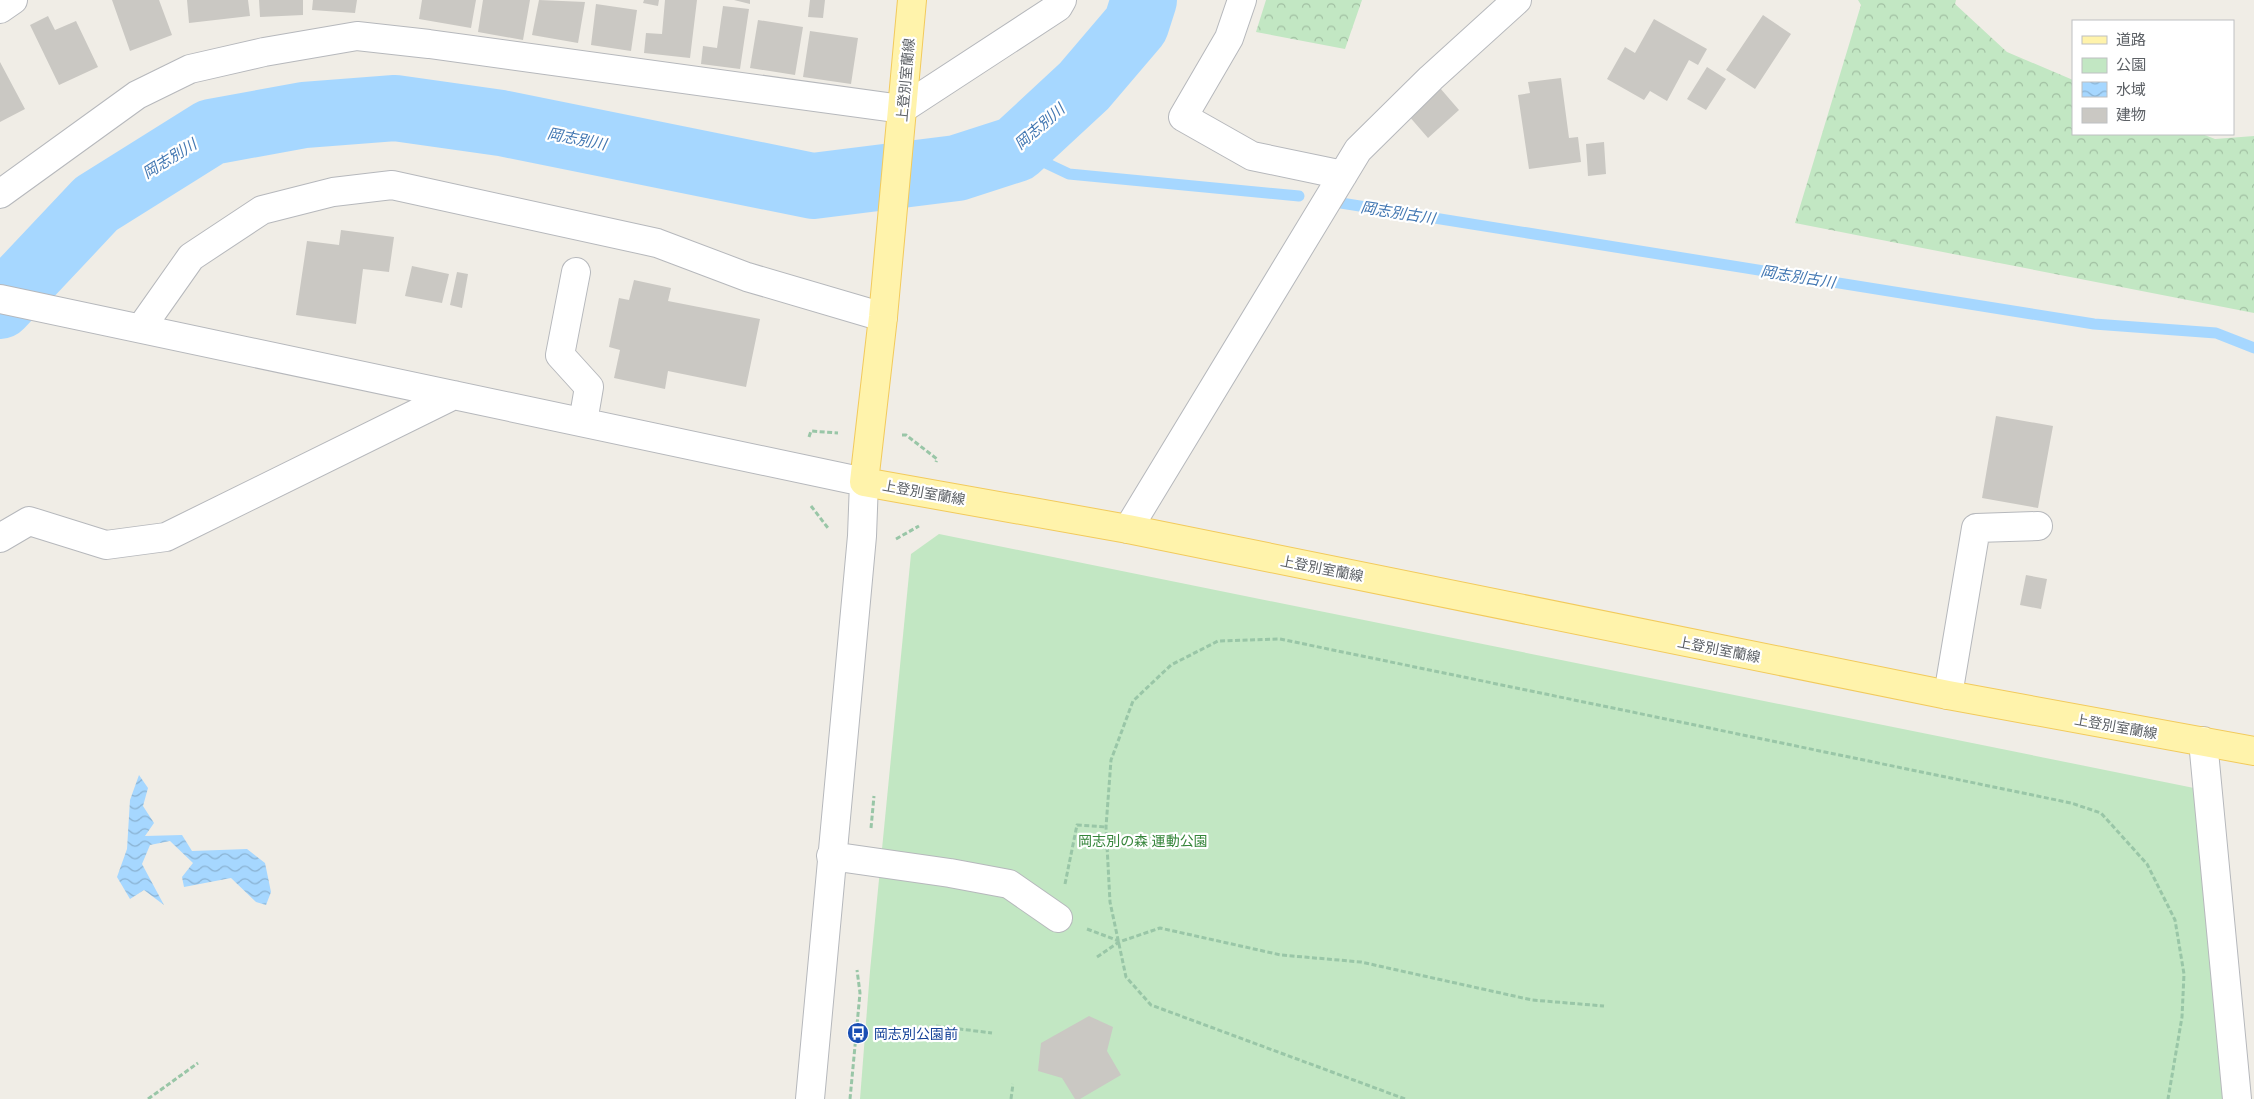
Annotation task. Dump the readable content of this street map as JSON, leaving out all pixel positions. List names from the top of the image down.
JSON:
{
  "streets": {
    "main road": ["上登別室蘭線"]
  },
  "water": ["岡志別川", "岡志別古川"],
  "parks": ["岡志別の森 運動公園"],
  "places": {
    "bus stop": ["岡志別公園前"]
  },
  "legend": [
    "道路",
    "公園",
    "水域",
    "建物"
  ]
}
